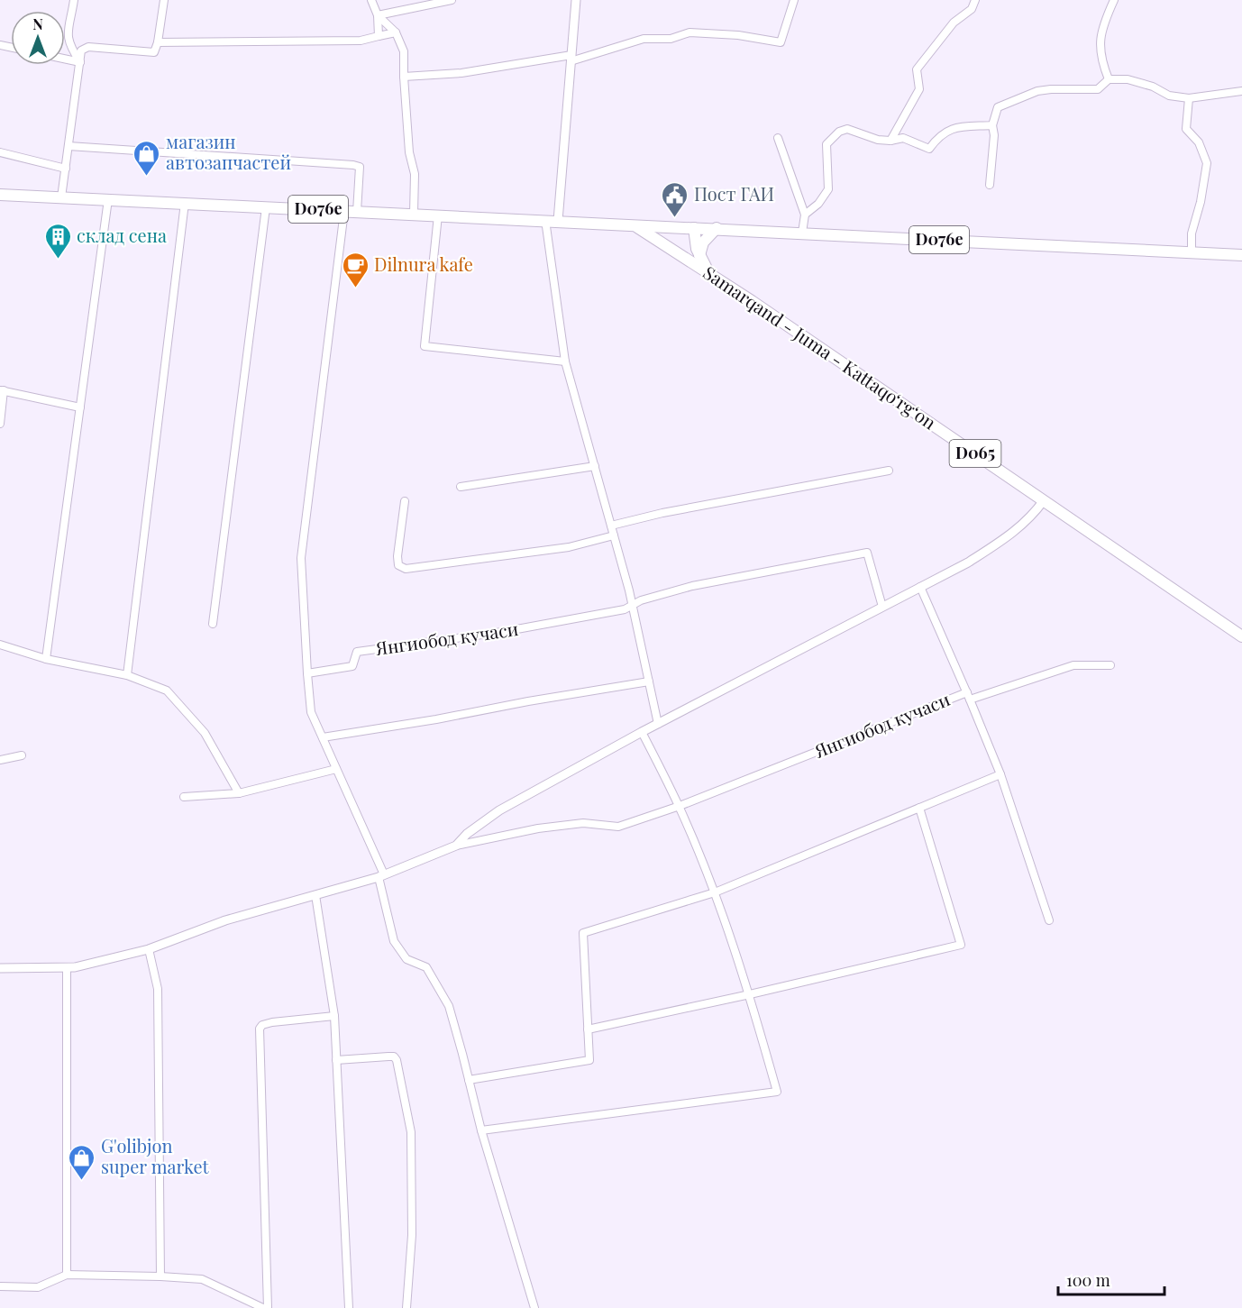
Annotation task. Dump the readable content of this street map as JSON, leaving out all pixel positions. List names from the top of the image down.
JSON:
{
  "streets": {
    "main road": ["D076e", "Samarqand - Juma - Kattaqo‘rg‘on", "D065"],
    "street": ["Янгиобод кучаси"]
  },
  "crossings": [
    ["D076e", "Samarqand - Juma - Kattaqo‘rg‘on"],
    ["D076e", "D065"],
    ["Samarqand - Juma - Kattaqo‘rg‘on", "D065"],
    ["Samarqand - Juma - Kattaqo‘rg‘on", "Янгиобод кучаси"]
  ],
  "places": {
    "shop": ["магазин автозапчастей", "G'olibjon super market"],
    "public building": ["Пост ГАИ"],
    "building": ["склад сена"],
    "cafe": ["Dilnura kafe"]
  },
  "scale_bar": "100 m",
  "north": "top"
}
